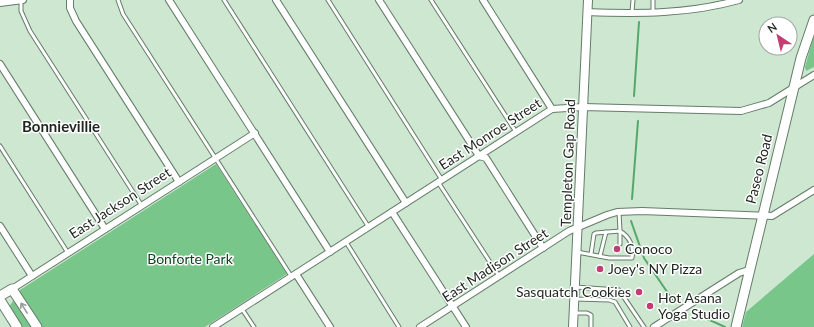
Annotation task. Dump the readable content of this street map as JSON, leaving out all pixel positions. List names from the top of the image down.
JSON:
{
  "streets": {
    "main road": ["Paseo Road", "East Jackson Street"],
    "street": ["East Monroe Street", "Templeton Gap Road", "East Madison Street"]
  },
  "crossings": [
    ["East Monroe Street", "Templeton Gap Road"],
    ["East Monroe Street", "Paseo Road"],
    ["Templeton Gap Road", "East Madison Street"],
    ["Paseo Road", "East Madison Street"]
  ],
  "districts": ["Bonnievillie"],
  "parks": ["Bonforte Park"],
  "places": [
    "Conoco",
    "Joey's NY Pizza",
    "Sasquatch Cookies",
    "Hot Asana Yoga Studio"
  ],
  "north": "top left"
}
